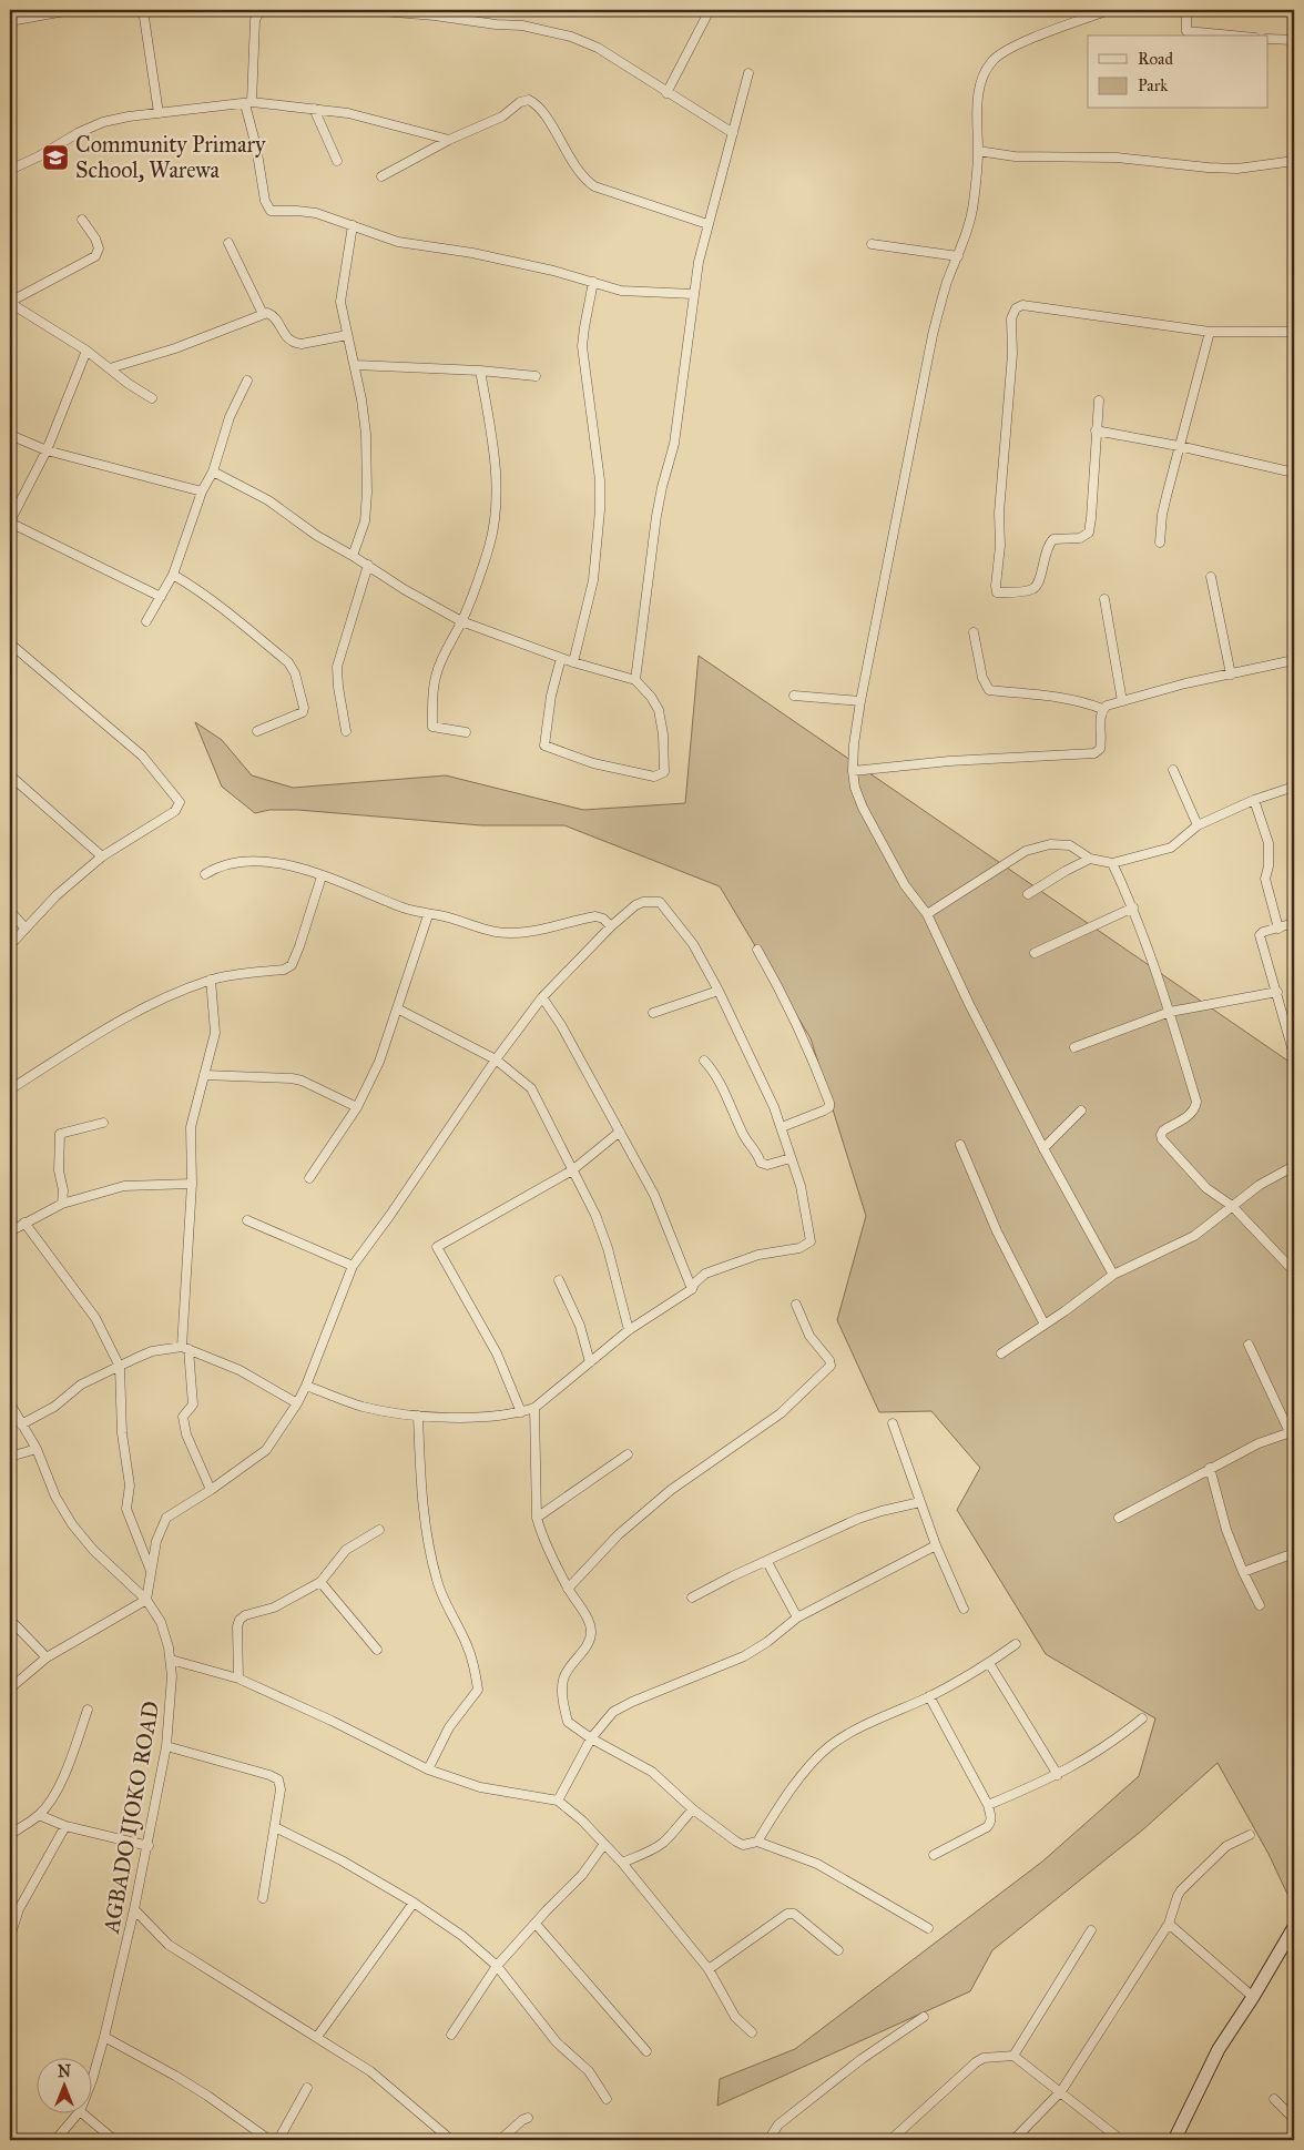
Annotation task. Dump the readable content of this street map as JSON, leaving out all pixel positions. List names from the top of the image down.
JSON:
{
  "streets": {
    "street": ["AGBADO IJOKO ROAD"]
  },
  "places": {
    "school or university": ["Community Primary School, Warewa"]
  },
  "legend": ["Road", "Park"],
  "north": "top"
}
